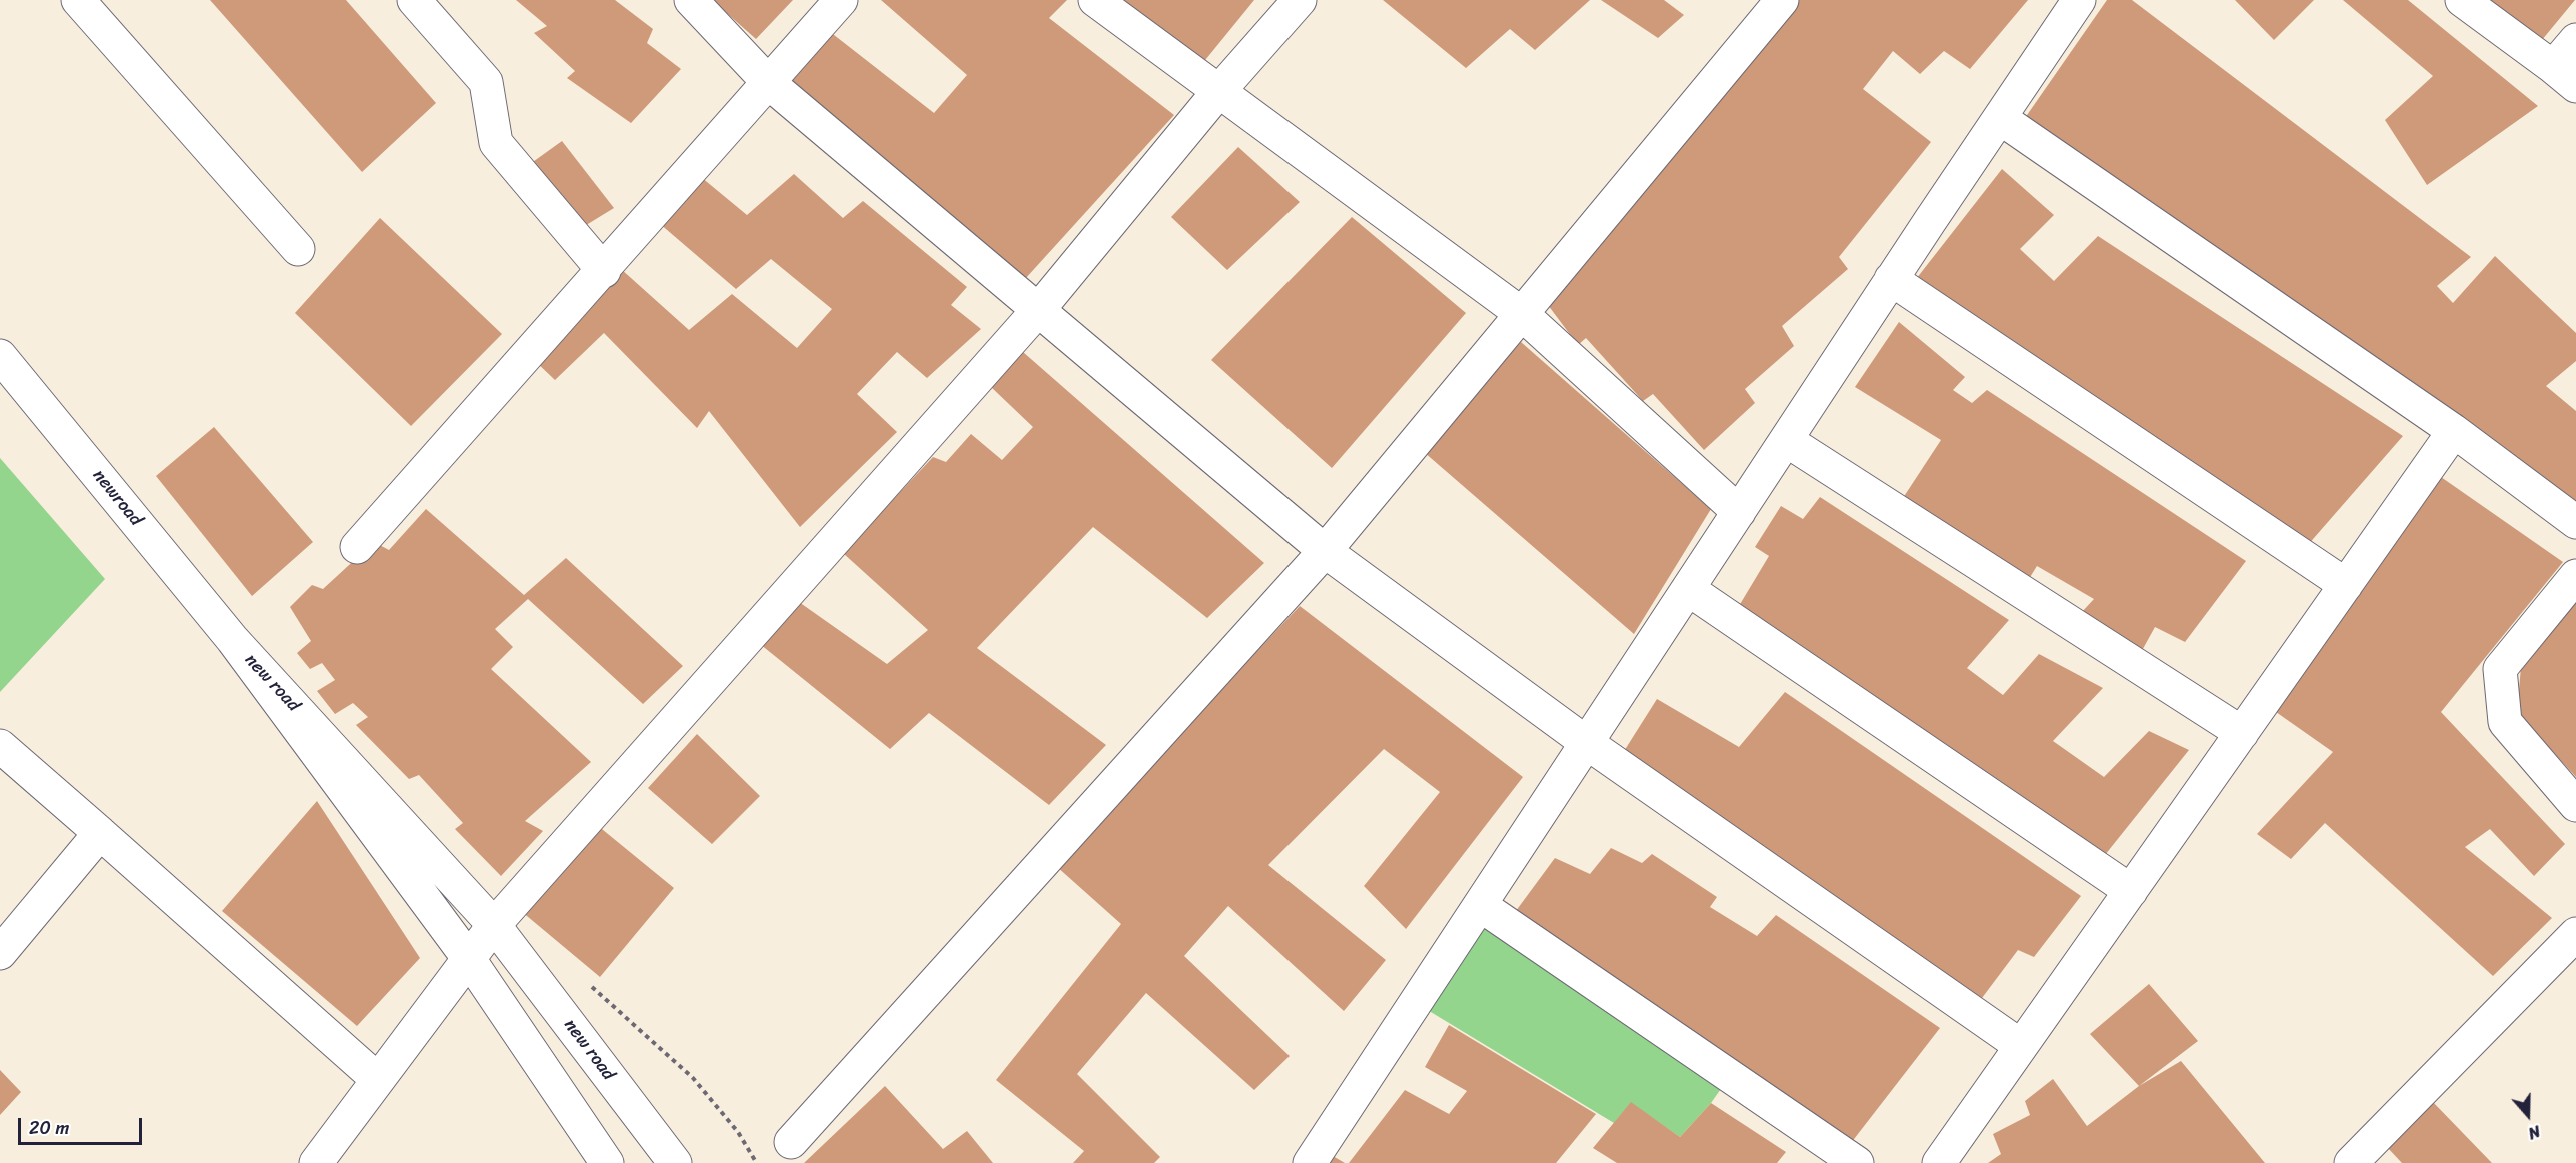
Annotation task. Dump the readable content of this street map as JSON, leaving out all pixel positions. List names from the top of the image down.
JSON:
{
  "streets": {
    "street": ["newroad", "new road"]
  },
  "crossings": [
    ["newroad", "new road"]
  ],
  "scale_bar": "20 m",
  "north": "bottom"
}
